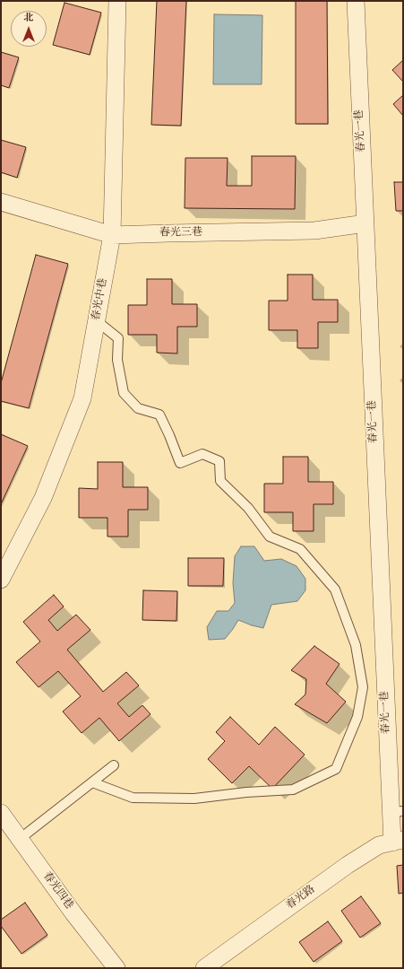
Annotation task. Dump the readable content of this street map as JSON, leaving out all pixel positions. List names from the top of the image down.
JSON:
{
  "streets": {
    "street": [
      "春光一巷",
      "春光三巷",
      "春光中巷",
      "春光四巷",
      "春光路"
    ]
  },
  "crossings": [
    ["春光一巷", "春光三巷"],
    ["春光一巷", "春光路"],
    ["春光三巷", "春光中巷"]
  ],
  "north": "top"
}
